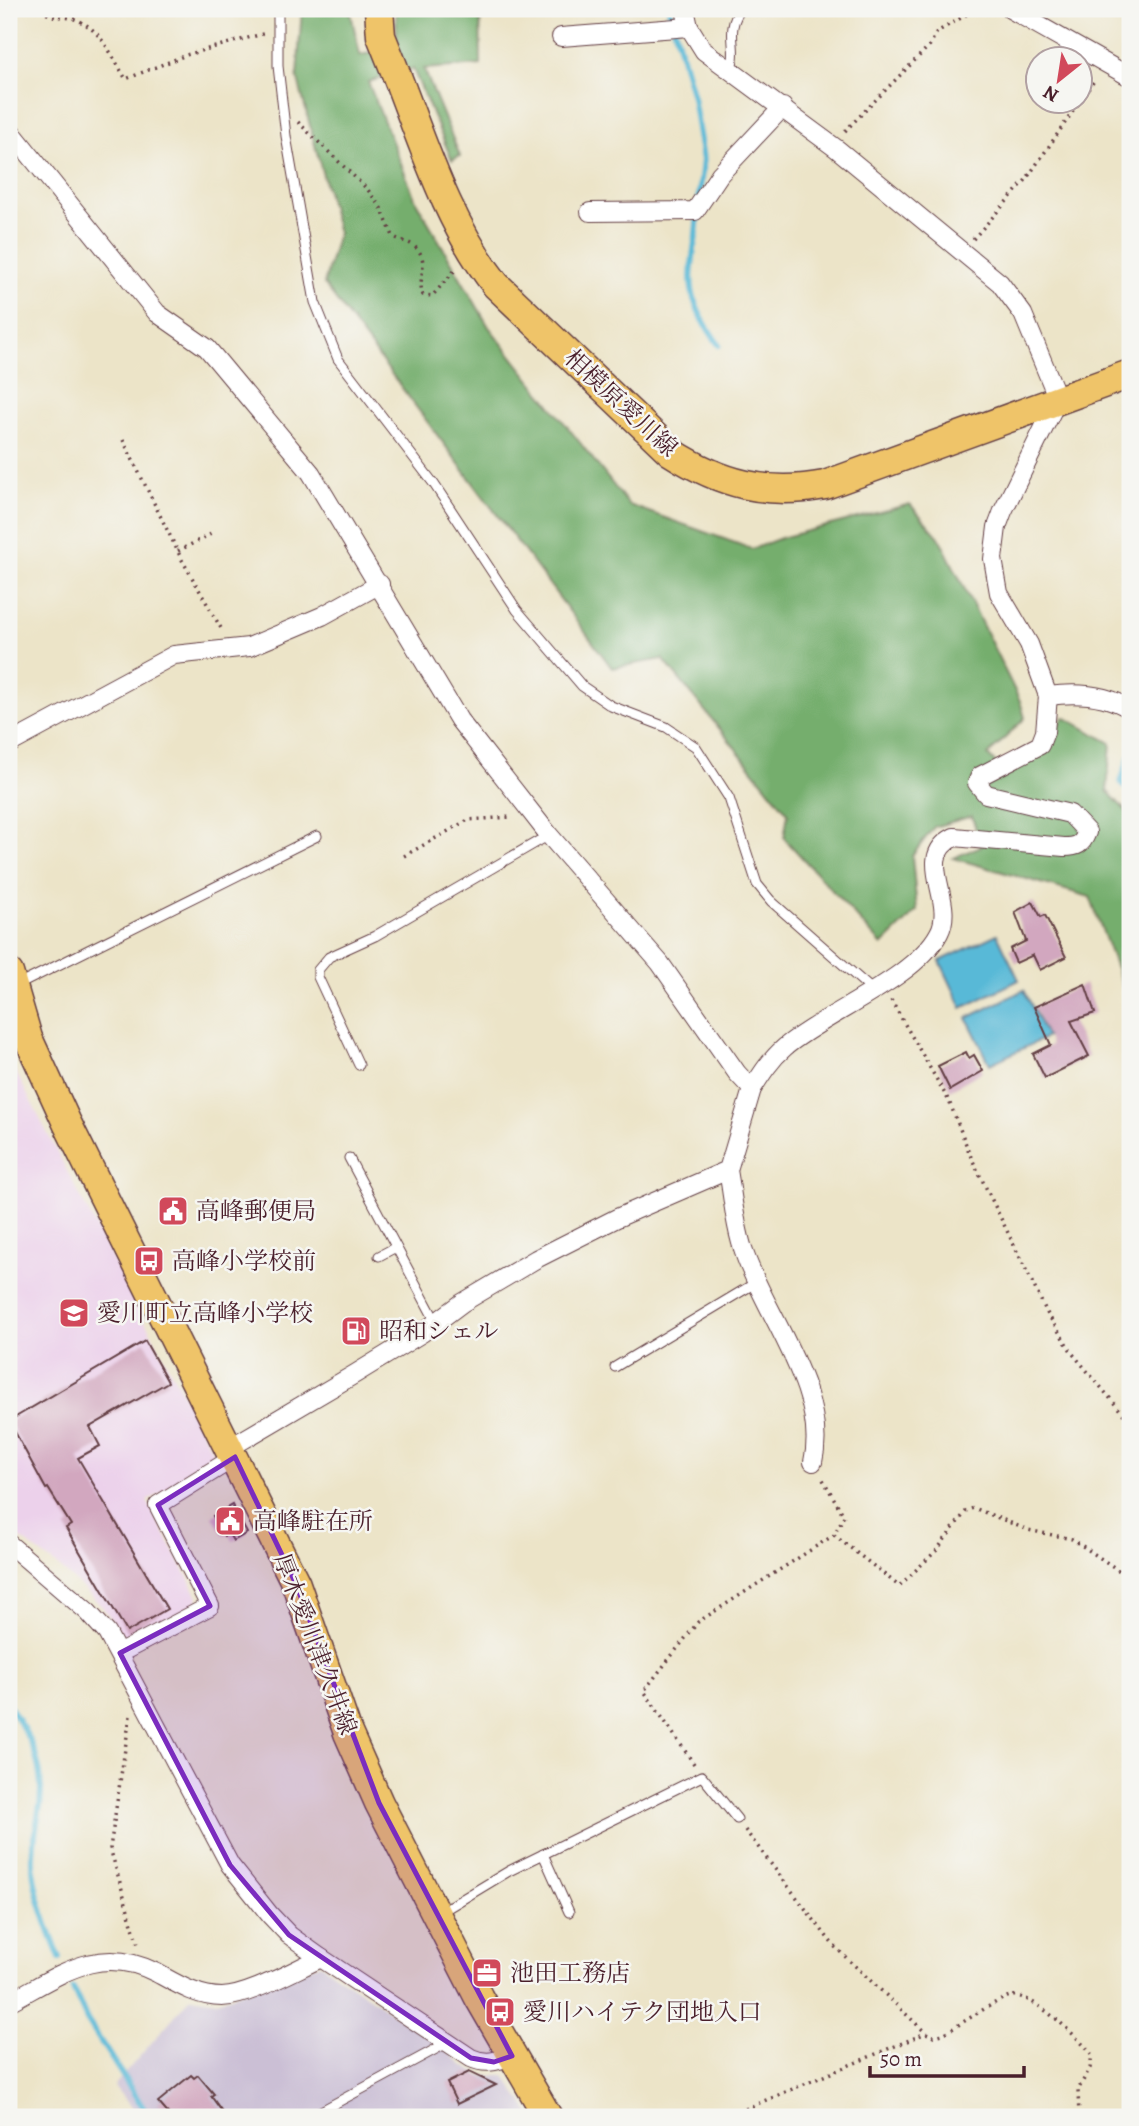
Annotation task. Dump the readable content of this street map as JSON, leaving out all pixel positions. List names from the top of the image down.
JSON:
{
  "streets": {
    "main road": ["相模原愛川線", "厚木愛川津久井線"]
  },
  "places": {
    "public building": ["高峰郵便局", "高峰駐在所"],
    "bus stop": ["高峰小学校前", "愛川ハイテク団地入口"],
    "school or university": ["愛川町立高峰小学校"],
    "fuel station": ["昭和シェル"],
    "office": ["池田工務店"]
  },
  "scale_bar": "50 m",
  "north": "bottom left"
}
